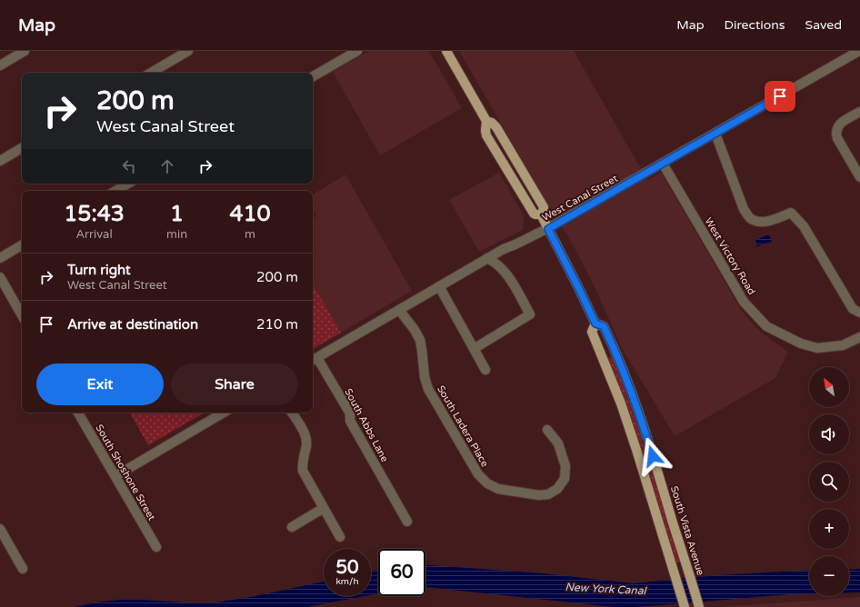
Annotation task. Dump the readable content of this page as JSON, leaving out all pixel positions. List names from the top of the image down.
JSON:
{
  "streets": {
    "main road": ["South Vista Avenue"],
    "street": [
      "West Canal Street",
      "West Victory Road",
      "South Abbs Lane",
      "South Ladera Place",
      "South Shoshone Street"
    ]
  },
  "crossings": [
    ["West Canal Street", "West Victory Road"],
    ["West Canal Street", "South Abbs Lane"],
    ["West Canal Street", "South Ladera Place"],
    ["West Canal Street", "South Vista Avenue"]
  ],
  "water": ["New York Canal"],
  "north": "top left",
  "page": {
    "header": "Map",
    "nav": ["Map", "Directions", "Saved"],
    "turn": ["200 m", "West Canal Street"],
    "eta": [
      "15:43",
      "Arrival",
      "1",
      "min",
      "410",
      "m"
    ],
    "list": [
      {
        "name": "Turn right",
        "note": "West Canal Street",
        "value": "200 m"
      },
      {
        "name": "Arrive at destination",
        "value": "210 m"
      }
    ],
    "buttons": ["Exit", "Share"],
    "map_buttons": ["+", "−"],
    "speed": "50 km/h",
    "limit": "60"
  }
}
